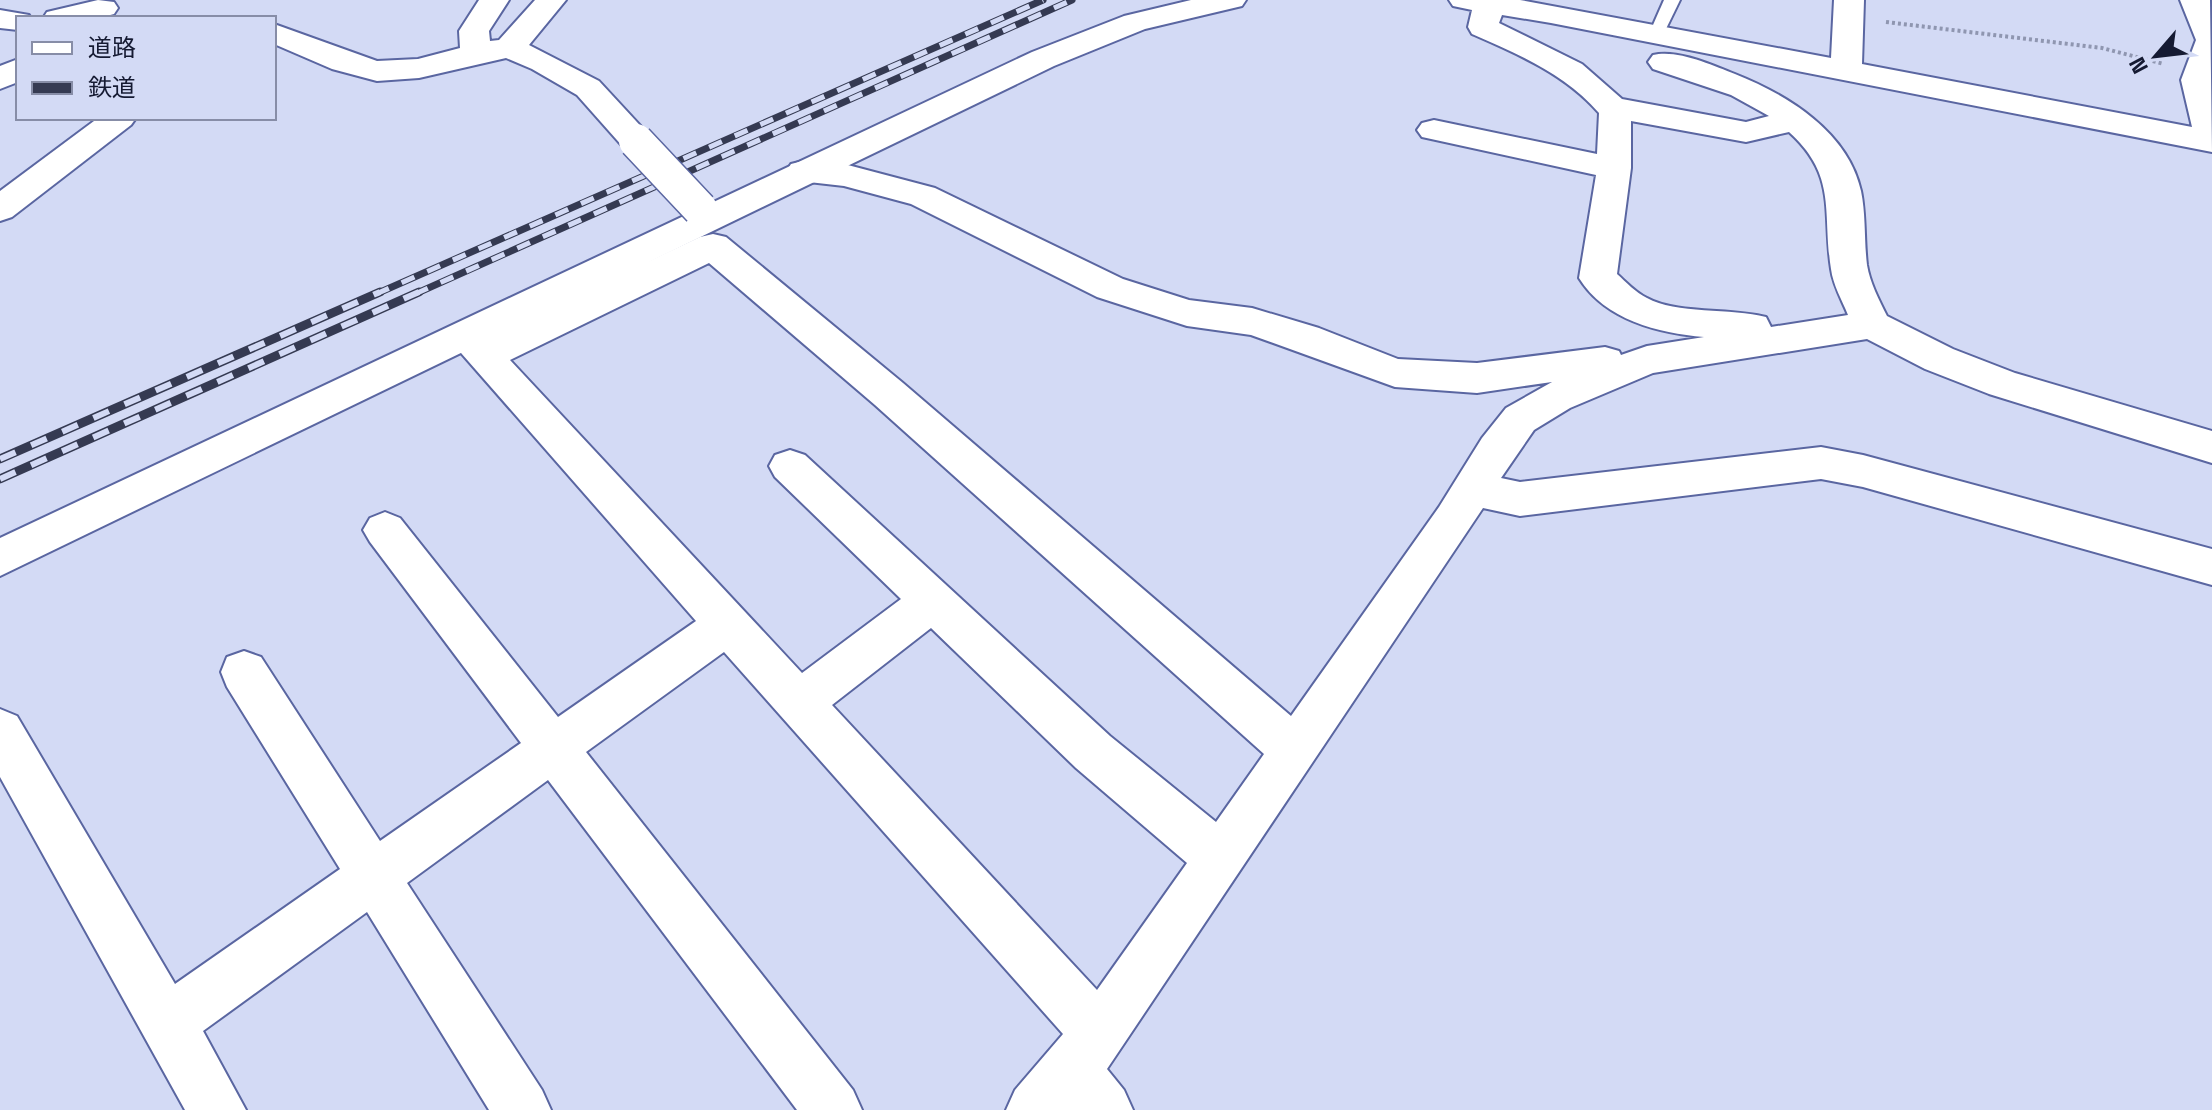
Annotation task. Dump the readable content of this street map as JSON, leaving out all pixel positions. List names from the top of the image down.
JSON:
{
  "legend": ["道路", "鉄道"],
  "north": "bottom left"
}
